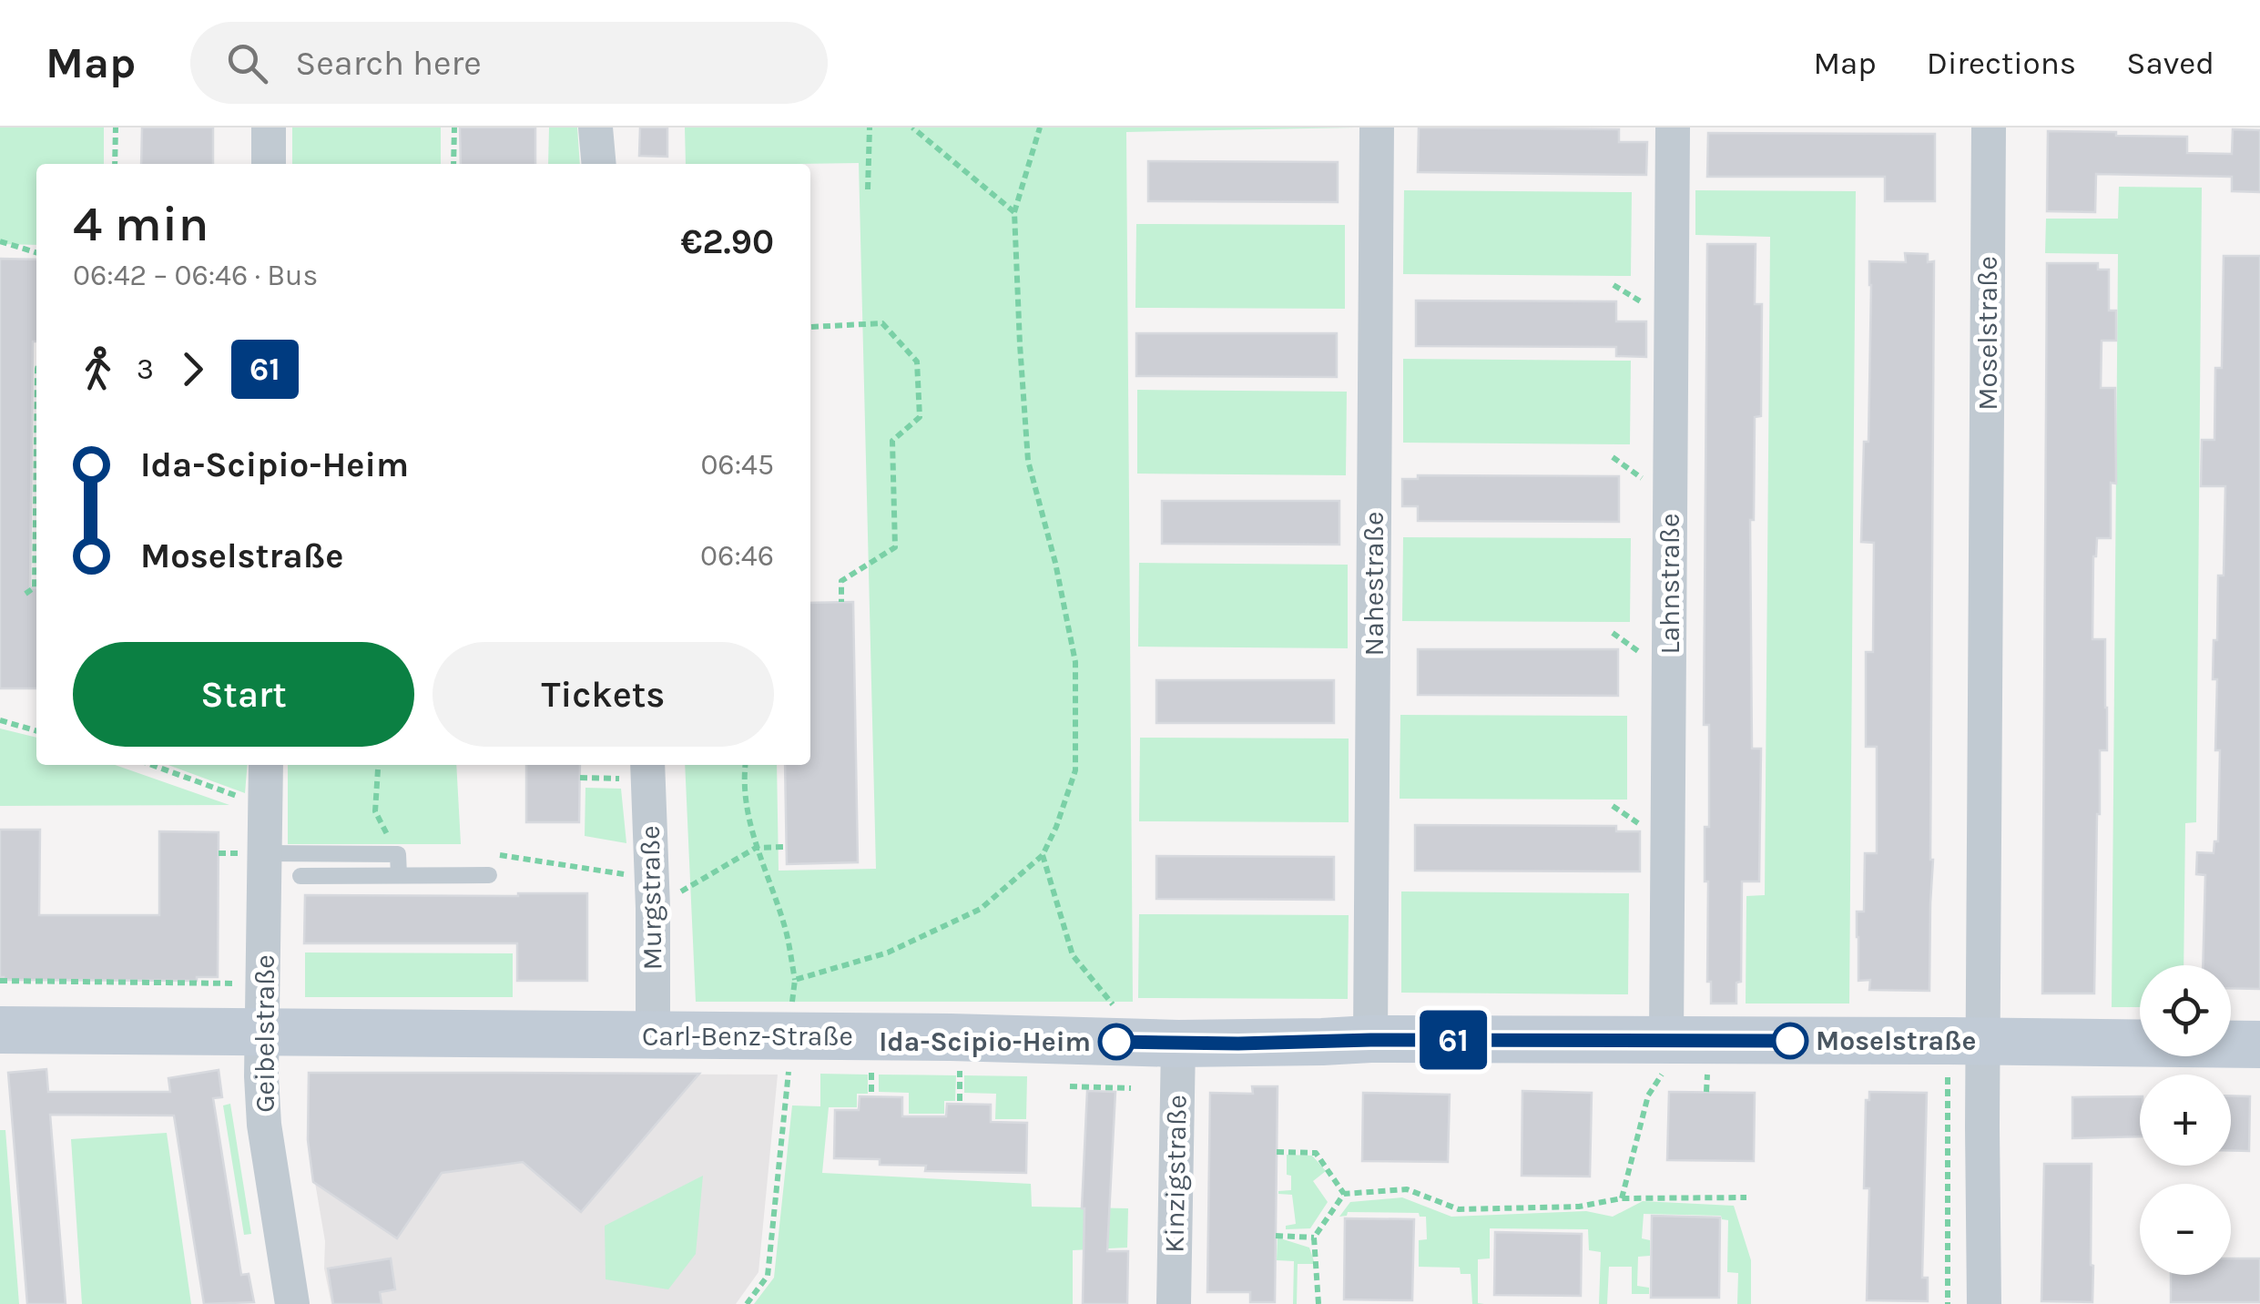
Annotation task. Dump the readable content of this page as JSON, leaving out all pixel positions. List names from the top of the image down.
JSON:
{
  "streets": {
    "street": [
      "Moselstraße",
      "Nahestraße",
      "Lahnstraße",
      "Murgstraße",
      "Geibelstraße",
      "Carl-Benz-Straße",
      "Kinzigstraße"
    ]
  },
  "crossings": [
    ["Moselstraße", "Carl-Benz-Straße"],
    ["Nahestraße", "Carl-Benz-Straße"],
    ["Lahnstraße", "Carl-Benz-Straße"],
    ["Murgstraße", "Carl-Benz-Straße"],
    ["Geibelstraße", "Carl-Benz-Straße"],
    ["Carl-Benz-Straße", "Kinzigstraße"]
  ],
  "places": ["Moselstraße", "Ida-Scipio-Heim"],
  "lines": ["bus line 61"],
  "page": {
    "header": "Map",
    "search": "Search here",
    "nav": ["Map", "Directions", "Saved"],
    "on_map": "61",
    "heading": ["4 min", "06:42 – 06:46 · Bus", "€2.90"],
    "legs": ["3", "61"],
    "list": [
      {
        "name": "Ida-Scipio-Heim",
        "value": "06:45"
      },
      {
        "name": "Moselstraße",
        "value": "06:46"
      }
    ],
    "buttons": ["Start", "Tickets"],
    "map_buttons": ["+", "−"]
  }
}
